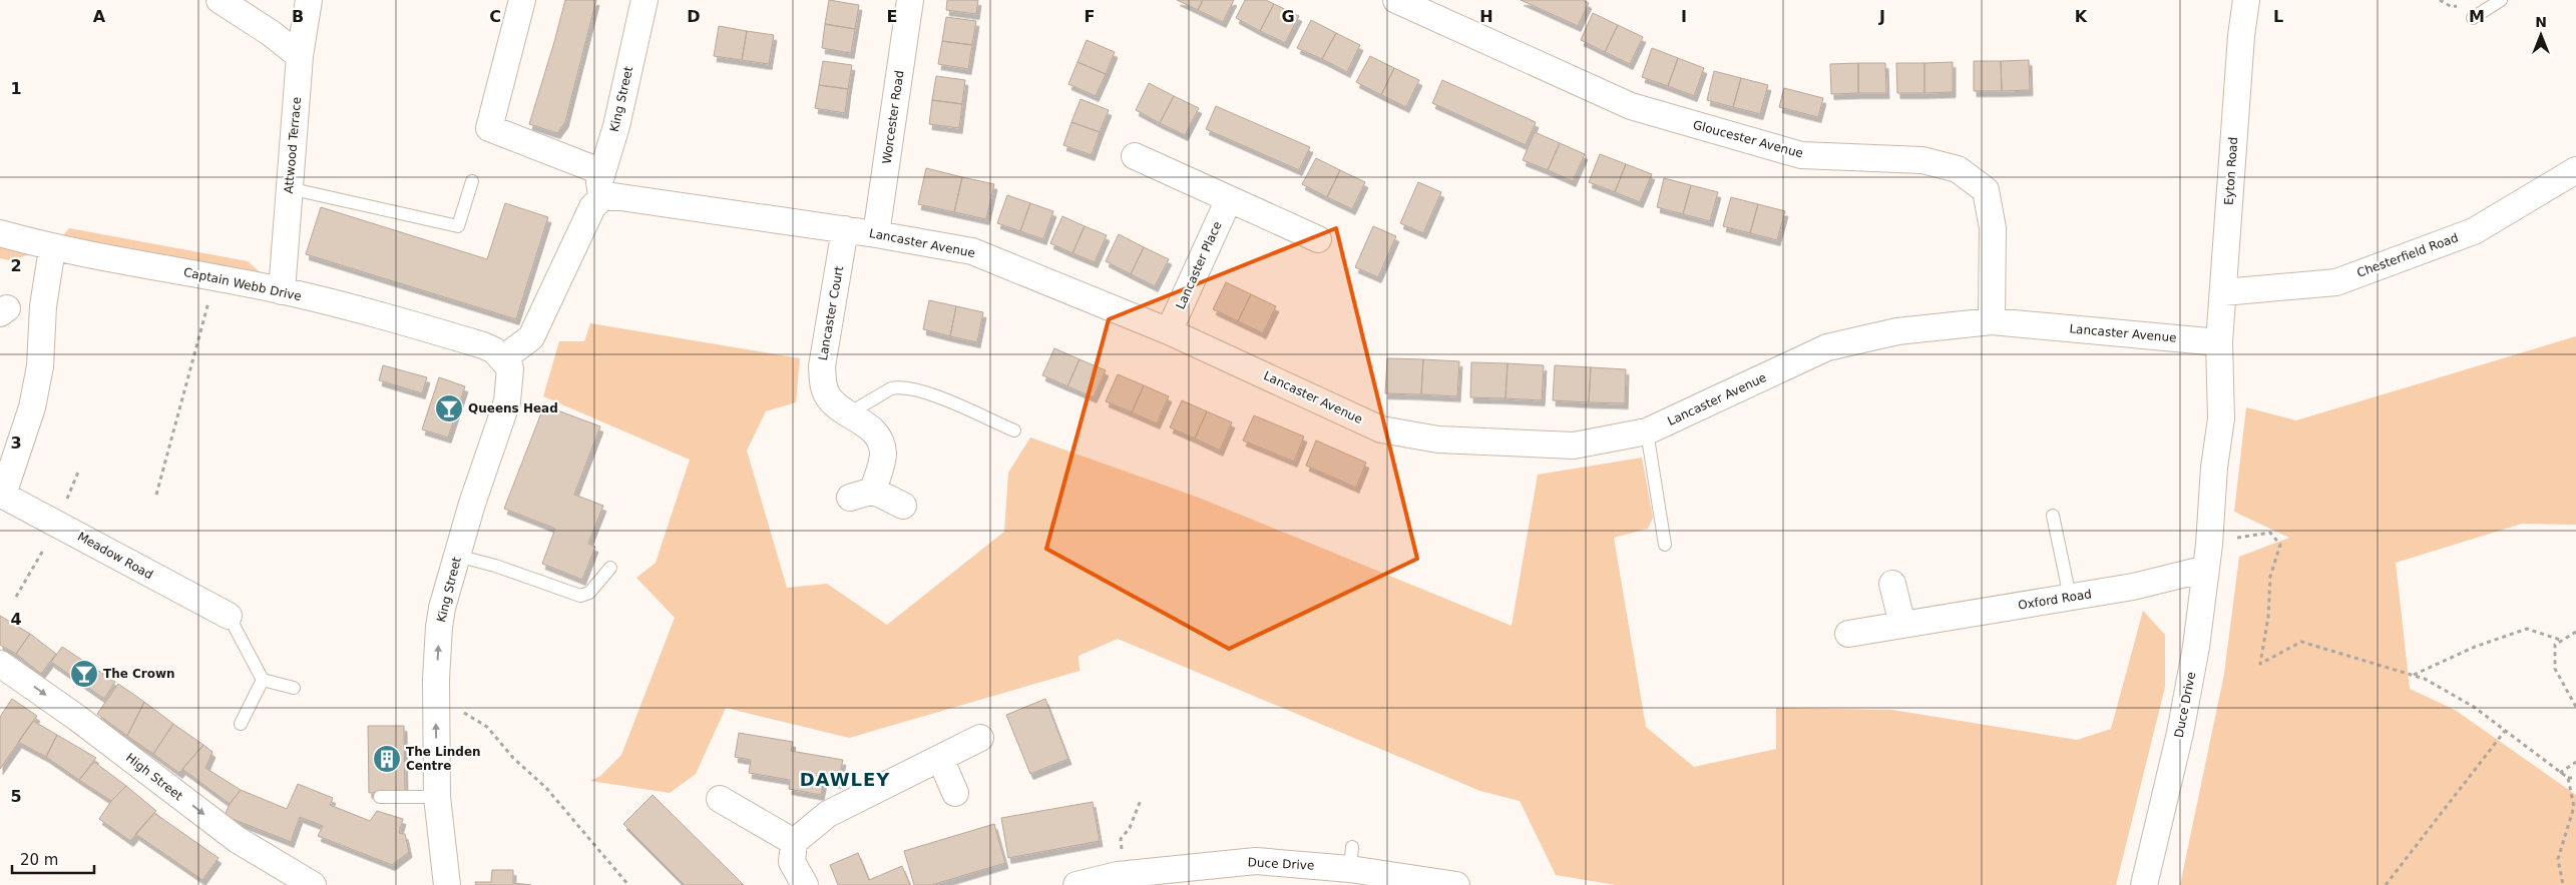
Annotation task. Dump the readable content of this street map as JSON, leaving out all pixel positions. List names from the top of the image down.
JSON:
{
  "streets": {
    "street": [
      "King Street",
      "Worcester Road",
      "Gloucester Avenue",
      "Attwood Terrace",
      "Eyton Road",
      "Lancaster Avenue",
      "Chesterfield Road",
      "Lancaster Place",
      "Captain Webb Drive",
      "Lancaster Court",
      "Meadow Road",
      "Oxford Road",
      "Duce Drive",
      "High Street"
    ]
  },
  "crossings": [
    ["King Street", "Lancaster Avenue"],
    ["King Street", "Captain Webb Drive"],
    ["Worcester Road", "Lancaster Avenue"],
    ["Gloucester Avenue", "Lancaster Avenue"],
    ["Attwood Terrace", "Captain Webb Drive"],
    ["Eyton Road", "Lancaster Avenue"],
    ["Eyton Road", "Chesterfield Road"],
    ["Lancaster Avenue", "Lancaster Place"],
    ["Lancaster Avenue", "Lancaster Court"],
    ["Captain Webb Drive", "Meadow Road"],
    ["Oxford Road", "Duce Drive"]
  ],
  "one_way": ["High Street"],
  "districts": ["DAWLEY"],
  "places": {
    "bar": ["Queens Head", "The Crown"],
    "building": ["The Linden Centre"]
  },
  "scale_bar": "20 m",
  "north": "top",
  "grid": {
    "columns": [
      "A",
      "B",
      "C",
      "D",
      "E",
      "F",
      "G",
      "H",
      "I",
      "J",
      "K",
      "L",
      "M"
    ],
    "rows": [
      "1",
      "2",
      "3",
      "4",
      "5"
    ]
  }
}
